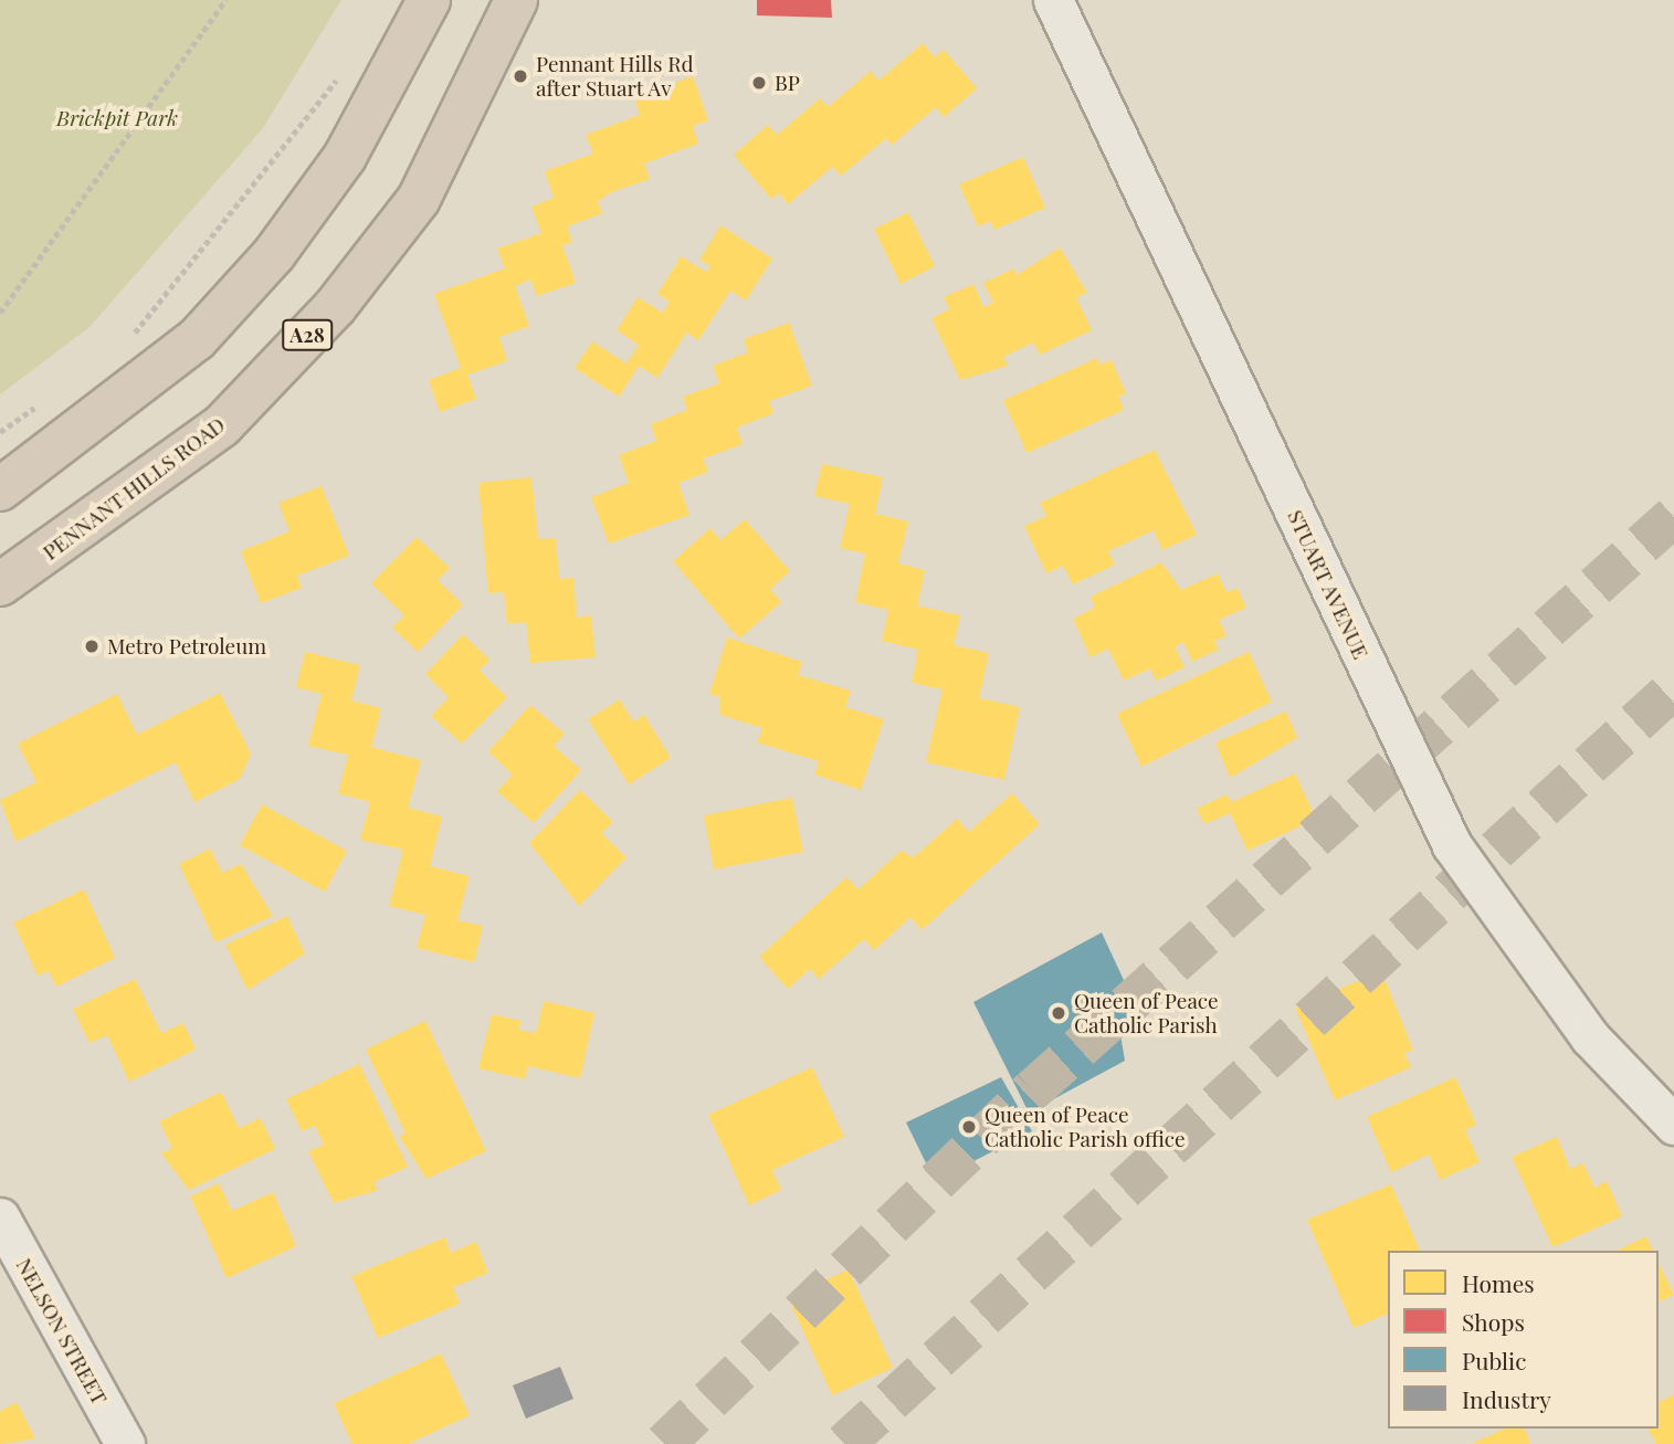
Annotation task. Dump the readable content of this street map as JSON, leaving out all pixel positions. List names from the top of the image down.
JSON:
{
  "streets": {
    "highway": ["A28", "PENNANT HILLS ROAD"],
    "street": ["STUART AVENUE", "NELSON STREET"]
  },
  "parks": ["Brickpit Park"],
  "places": [
    "Pennant Hills Rd after Stuart Av",
    "BP",
    "Metro Petroleum",
    "Queen of Peace Catholic Parish",
    "Queen of Peace Catholic Parish office"
  ],
  "legend": [
    "Homes",
    "Shops",
    "Public",
    "Industry"
  ]
}
